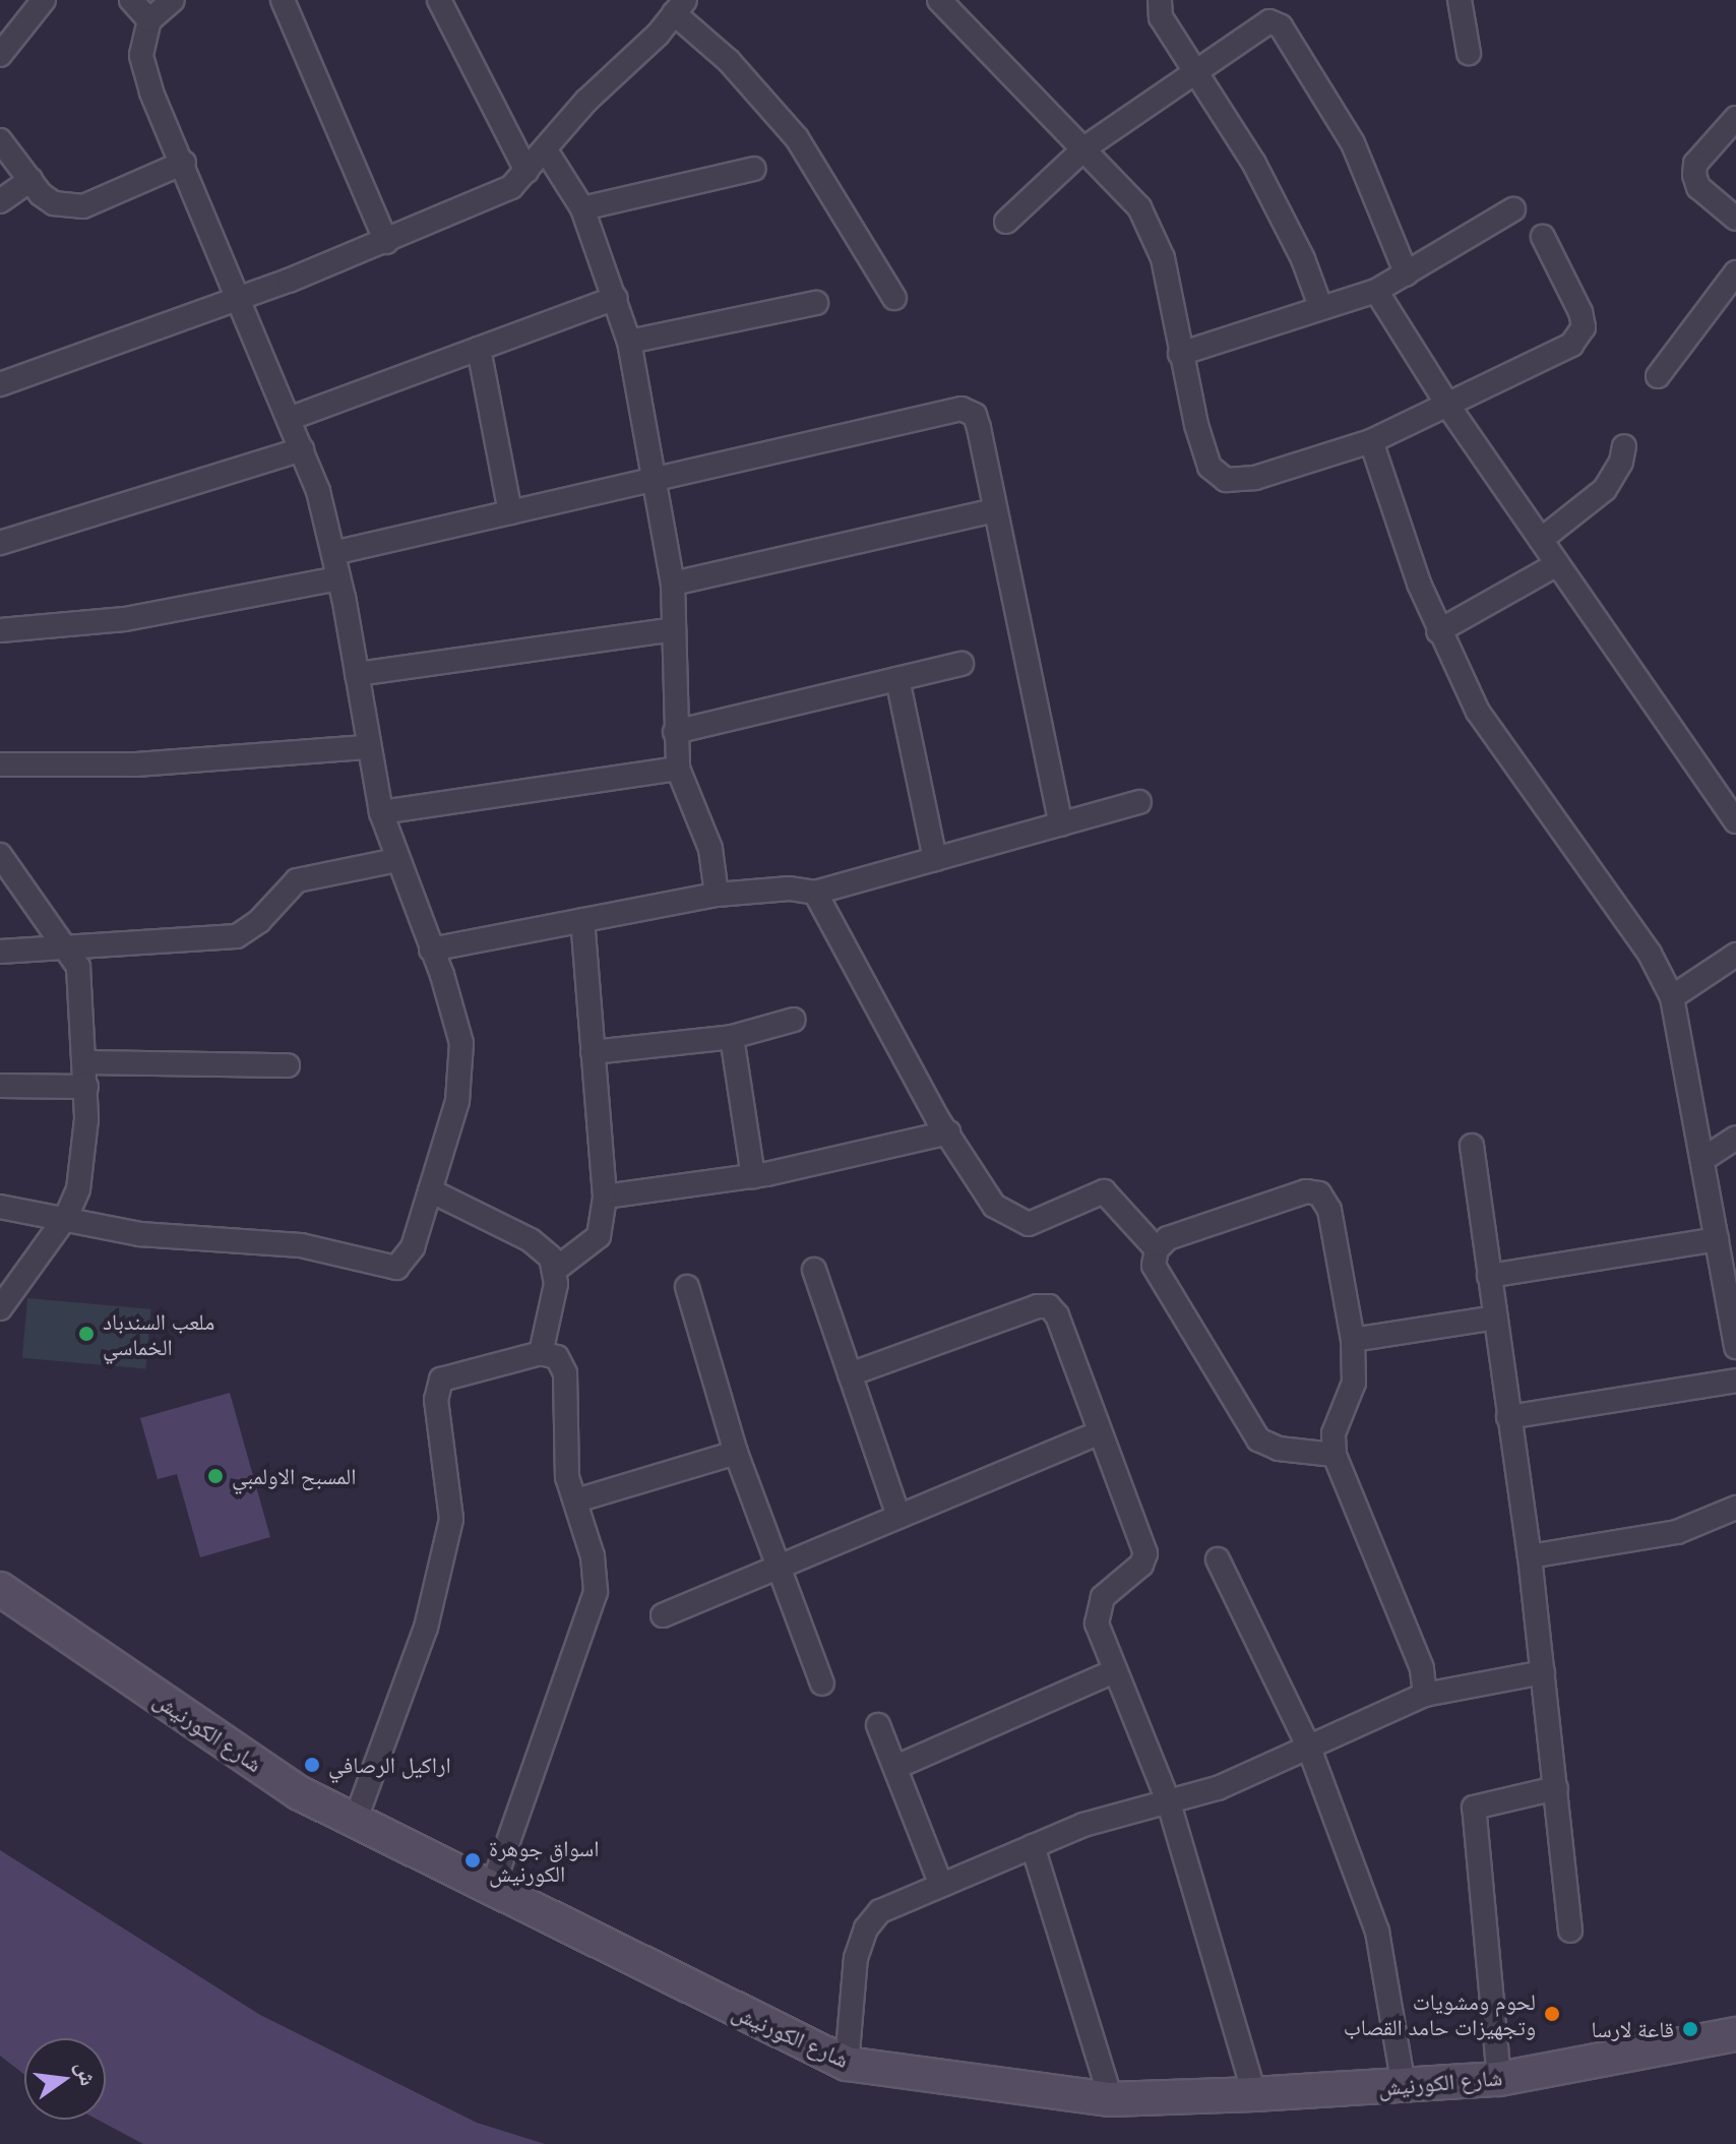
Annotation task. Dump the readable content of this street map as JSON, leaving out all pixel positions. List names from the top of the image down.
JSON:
{
  "streets": {
    "street": ["شارع الكورنيش"]
  },
  "places": [
    "ملعب السندباد الخماسي",
    "المسبح الاولمبي",
    "اراكيل الرصافي",
    "اسواق جوهرة الكورنيش",
    "لحوم ومشويات وتجهيزات حامد القصاب",
    "قاعة لارسا"
  ],
  "north": "right"
}
